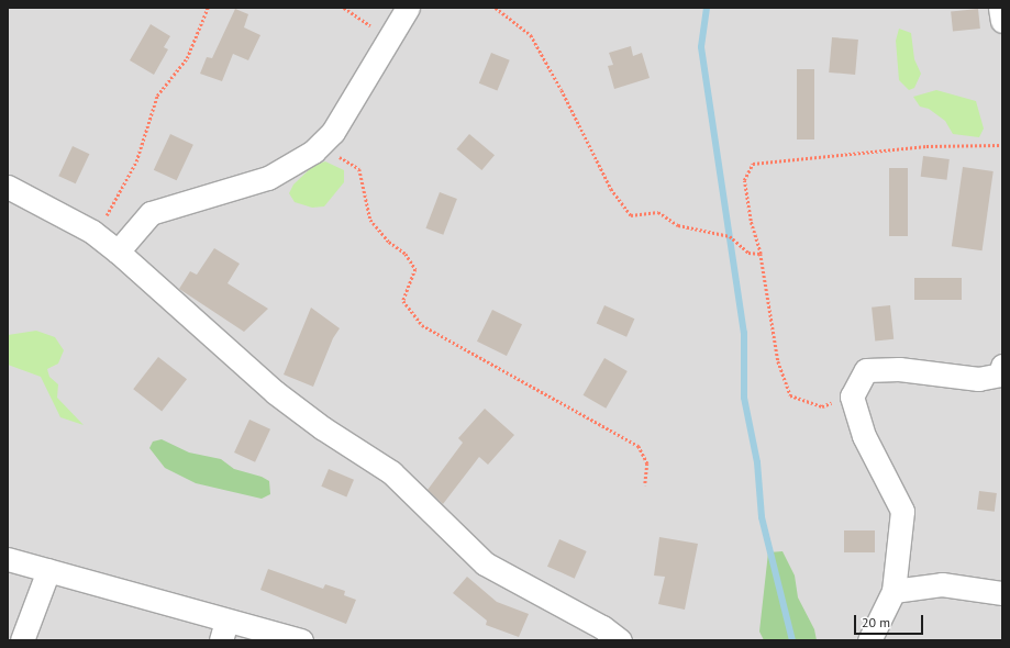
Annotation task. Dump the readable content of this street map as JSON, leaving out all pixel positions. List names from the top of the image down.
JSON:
{
  "scale_bar": "20 m"
}
